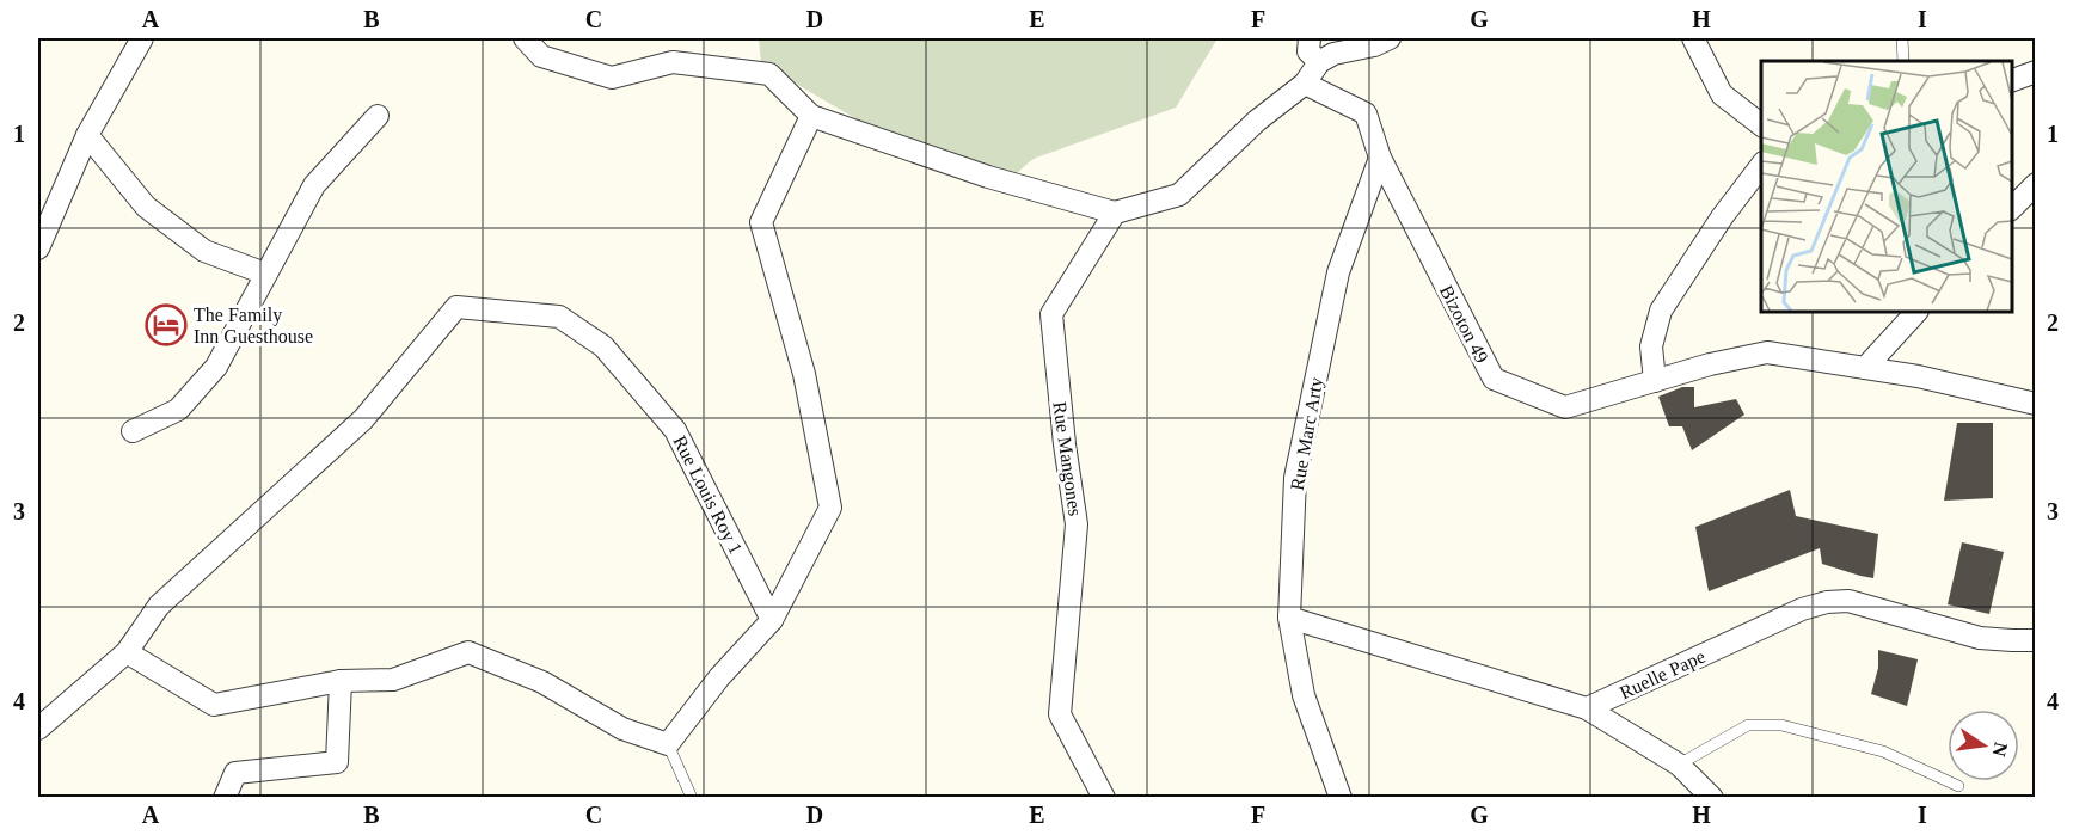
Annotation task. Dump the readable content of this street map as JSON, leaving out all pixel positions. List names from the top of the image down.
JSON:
{
  "streets": {
    "street": [
      "Bizoton 49",
      "Rue Marc Arty",
      "Rue Mangones",
      "Rue Louis Roy 1",
      "Ruelle Pape"
    ]
  },
  "crossings": [
    ["Bizoton 49", "Rue Marc Arty"]
  ],
  "places": {
    "hotel": ["The Family Inn Guesthouse"]
  },
  "north": "right",
  "grid": {
    "columns": [
      "A",
      "B",
      "C",
      "D",
      "E",
      "F",
      "G",
      "H",
      "I"
    ],
    "rows": [
      "1",
      "2",
      "3",
      "4"
    ]
  }
}
